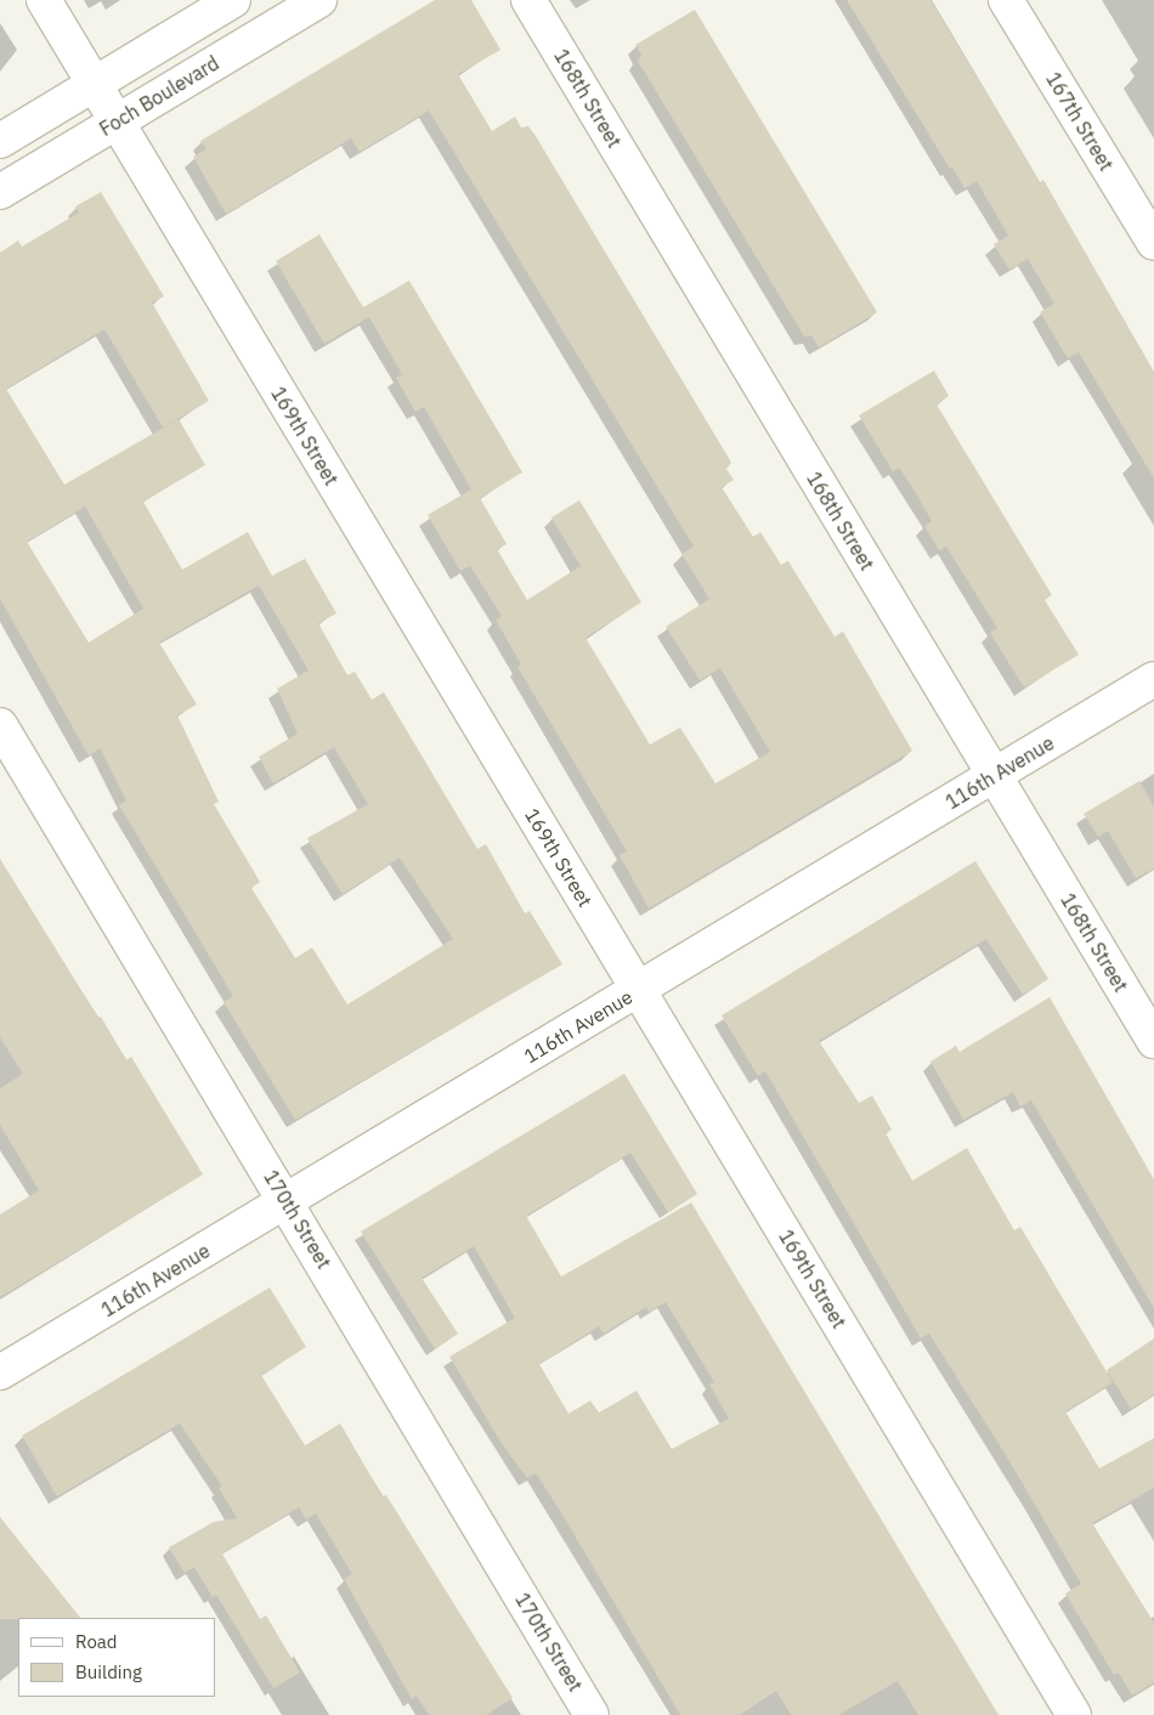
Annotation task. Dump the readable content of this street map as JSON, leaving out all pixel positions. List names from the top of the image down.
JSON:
{
  "streets": {
    "street": [
      "Foch Boulevard",
      "168th Street",
      "167th Street",
      "169th Street",
      "116th Avenue",
      "170th Street"
    ]
  },
  "crossings": [
    ["Foch Boulevard", "169th Street"],
    ["168th Street", "116th Avenue"],
    ["169th Street", "116th Avenue"],
    ["116th Avenue", "170th Street"]
  ],
  "legend": ["Road", "Building"]
}
